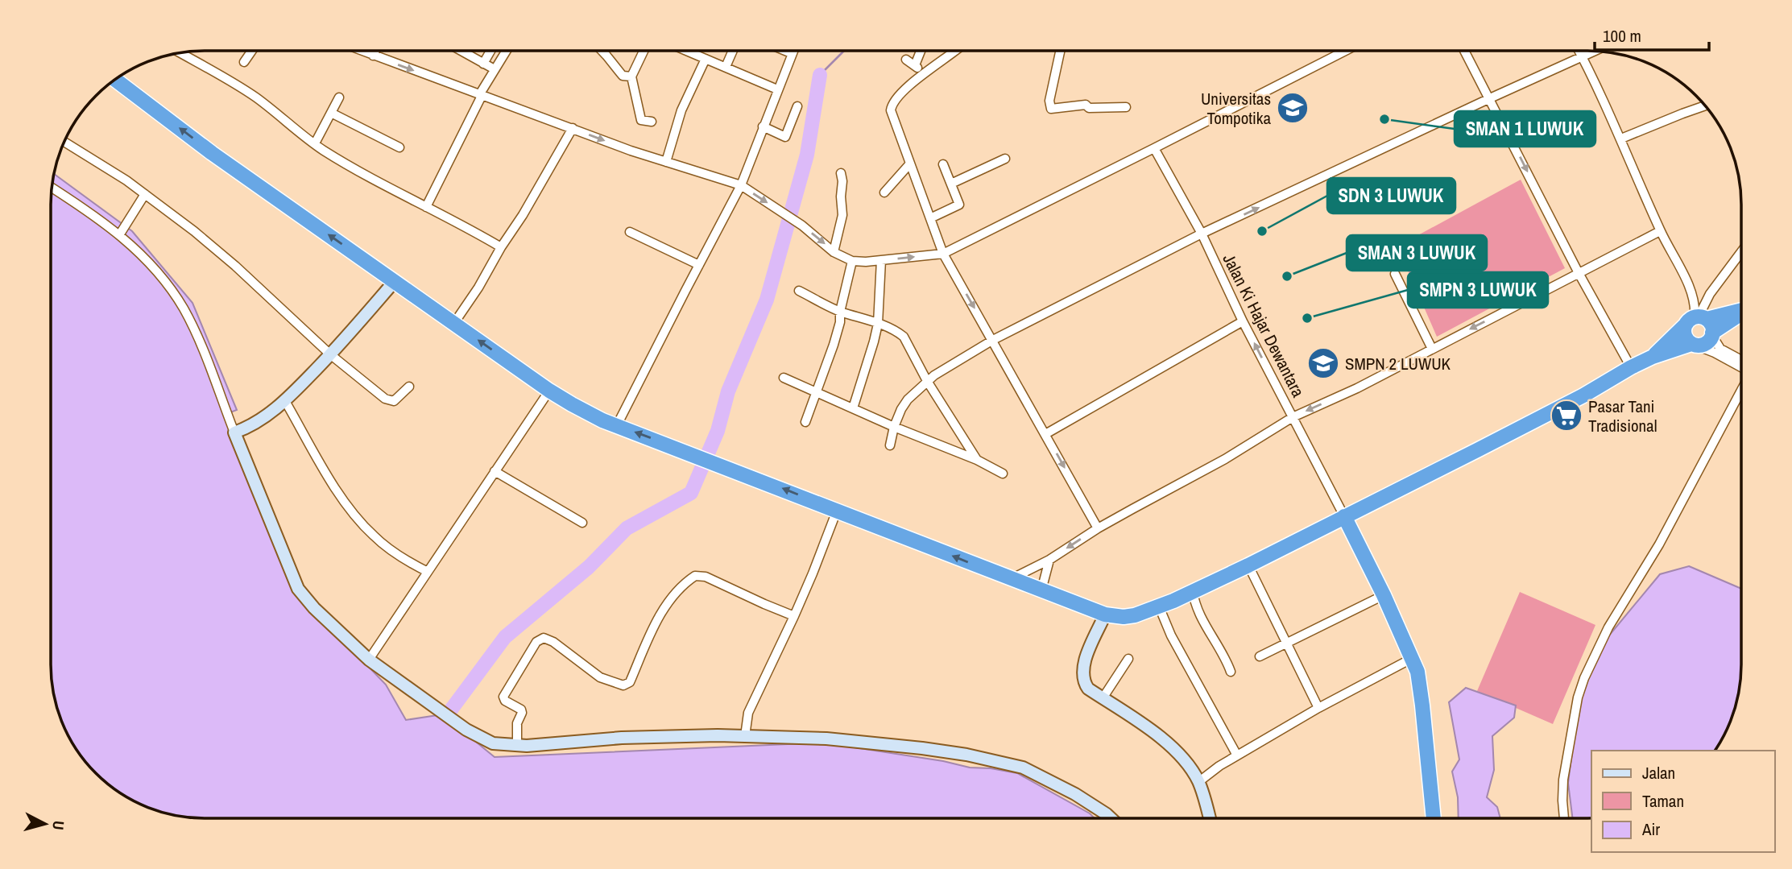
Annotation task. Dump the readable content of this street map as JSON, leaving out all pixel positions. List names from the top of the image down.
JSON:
{
  "streets": {
    "street": ["Jalan Ki Hajar Dewantara"]
  },
  "places": {
    "school or university": ["Universitas Tompotika", "SMPN 2 LUWUK"],
    "other": [
      "SMAN 1 LUWUK",
      "SDN 3 LUWUK",
      "SMAN 3 LUWUK",
      "SMPN 3 LUWUK"
    ],
    "supermarket": ["Pasar Tani Tradisional"]
  },
  "legend": ["Jalan", "Taman", "Air"],
  "scale_bar": "100 m",
  "north": "right"
}
